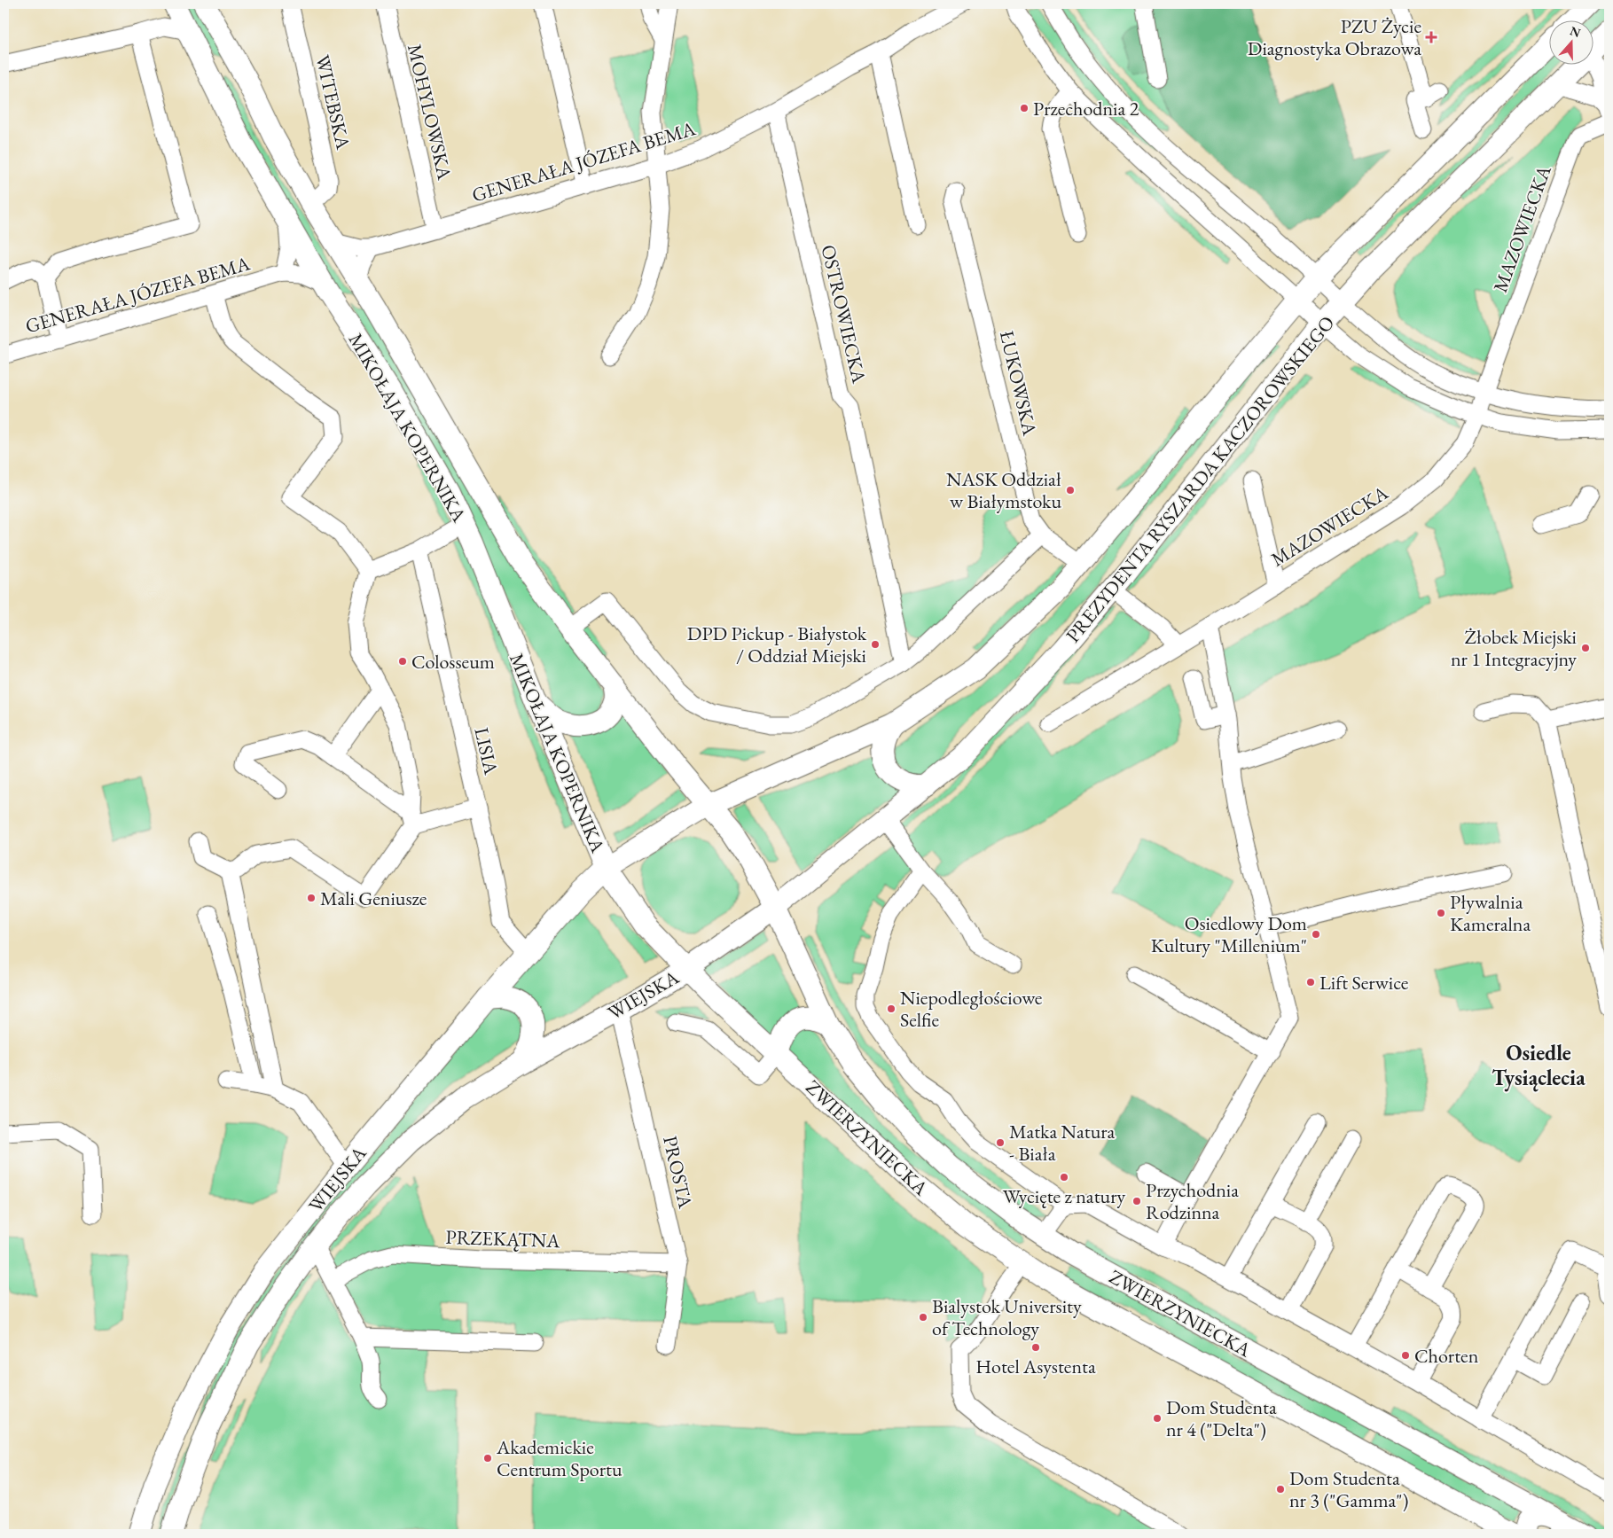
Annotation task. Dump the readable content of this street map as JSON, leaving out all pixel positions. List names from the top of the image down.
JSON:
{
  "streets": {
    "main road": [
      "MIKOŁAJA KOPERNIKA",
      "PREZYDENTA RYSZARDA KACZOROWSKIEGO",
      "WIEJSKA",
      "ZWIERZYNIECKA"
    ],
    "street": [
      "WITEBSKA",
      "MOHYLOWSKA",
      "GENERAŁA JÓZEFA BEMA",
      "MAZOWIECKA",
      "OSTROWIECKA",
      "ŁUKOWSKA",
      "LISIA",
      "PROSTA",
      "PRZEKĄTNA"
    ]
  },
  "crossings": [
    ["WITEBSKA", "MIKOŁAJA KOPERNIKA"],
    ["MOHYLOWSKA", "GENERAŁA JÓZEFA BEMA"],
    ["GENERAŁA JÓZEFA BEMA", "OSTROWIECKA"],
    ["GENERAŁA JÓZEFA BEMA", "MIKOŁAJA KOPERNIKA"],
    ["ŁUKOWSKA", "PREZYDENTA RYSZARDA KACZOROWSKIEGO"],
    ["MIKOŁAJA KOPERNIKA", "PREZYDENTA RYSZARDA KACZOROWSKIEGO"],
    ["MIKOŁAJA KOPERNIKA", "WIEJSKA"],
    ["MIKOŁAJA KOPERNIKA", "ZWIERZYNIECKA"],
    ["PREZYDENTA RYSZARDA KACZOROWSKIEGO", "WIEJSKA"],
    ["PREZYDENTA RYSZARDA KACZOROWSKIEGO", "ZWIERZYNIECKA"],
    ["LISIA", "WIEJSKA"],
    ["WIEJSKA", "ZWIERZYNIECKA"],
    ["WIEJSKA", "PROSTA"],
    ["PROSTA", "PRZEKĄTNA"]
  ],
  "districts": ["Osiedle Tysiąclecia"],
  "places": {
    "health": ["PZU Życie Diagnostyka Obrazowa"],
    "other": [
      "Przechodnia 2",
      "NASK Oddział w Białymstoku",
      "DPD Pickup - Białystok / Oddział Miejski",
      "Żłobek Miejski nr 1 Integracyjny",
      "Colosseum",
      "Mali Geniusze",
      "Pływalnia Kameralna",
      "Osiedlowy Dom Kultury \"Millenium\"",
      "Lift Serwice",
      "Niepodległościowe Selfie",
      "Matka Natura - Biała",
      "Wycięte z natury",
      "Przychodnia Rodzinna",
      "Bialystok University of Technology",
      "Hotel Asystenta",
      "Chorten",
      "Dom Studenta nr 4 (\"Delta\")",
      "Akademickie Centrum Sportu",
      "Dom Studenta nr 3 (\"Gamma\")"
    ]
  },
  "north": "top"
}
